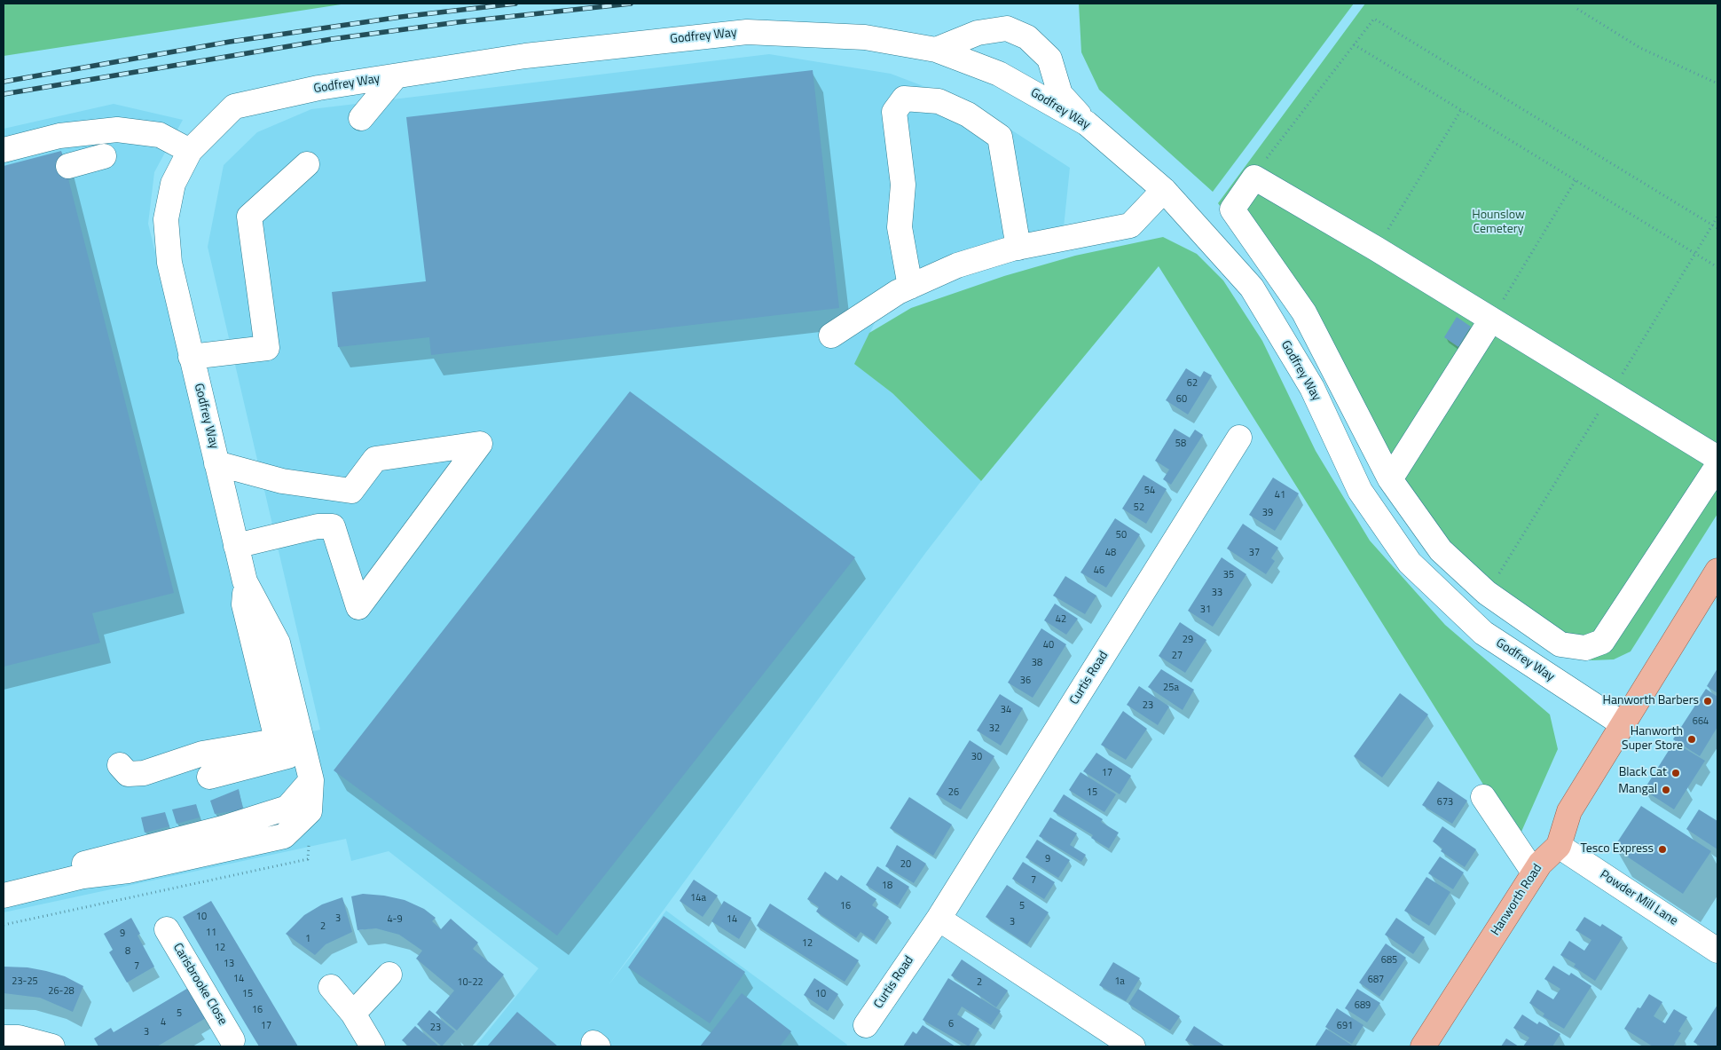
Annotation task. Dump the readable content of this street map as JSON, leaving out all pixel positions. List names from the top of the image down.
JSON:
{
  "streets": {
    "main road": ["Hanworth Road"],
    "street": [
      "Godfrey Way",
      "Curtis Road",
      "Powder Mill Lane",
      "Carisbrooke Close"
    ]
  },
  "crossings": [
    ["Godfrey Way", "Hanworth Road"],
    ["Powder Mill Lane", "Hanworth Road"]
  ],
  "parks": ["Hounslow Cemetery"],
  "places": [
    "Hanworth Barbers",
    "Hanworth Super Store",
    "Black Cat",
    "Mangal",
    "Tesco Express"
  ],
  "house_numbers": [
    "62",
    "60",
    "58",
    "54",
    "41",
    "52",
    "39",
    "50",
    "48",
    "37",
    "46",
    "35",
    "33",
    "31",
    "42",
    "29",
    "40",
    "27",
    "38",
    "36",
    "25a",
    "23",
    "34",
    "664",
    "32",
    "30",
    "17",
    "26",
    "15",
    "673",
    "9",
    "20",
    "7",
    "18",
    "14a",
    "16",
    "5",
    "10",
    "3",
    "4-9",
    "14",
    "3",
    "2",
    "11",
    "9",
    "1",
    "12",
    "12",
    "8",
    "685",
    "13",
    "7",
    "14",
    "687",
    "23-25",
    "1a",
    "10-22",
    "2",
    "26-28",
    "15",
    "10",
    "689",
    "16",
    "5",
    "4",
    "6",
    "17",
    "691",
    "23",
    "3"
  ]
}
